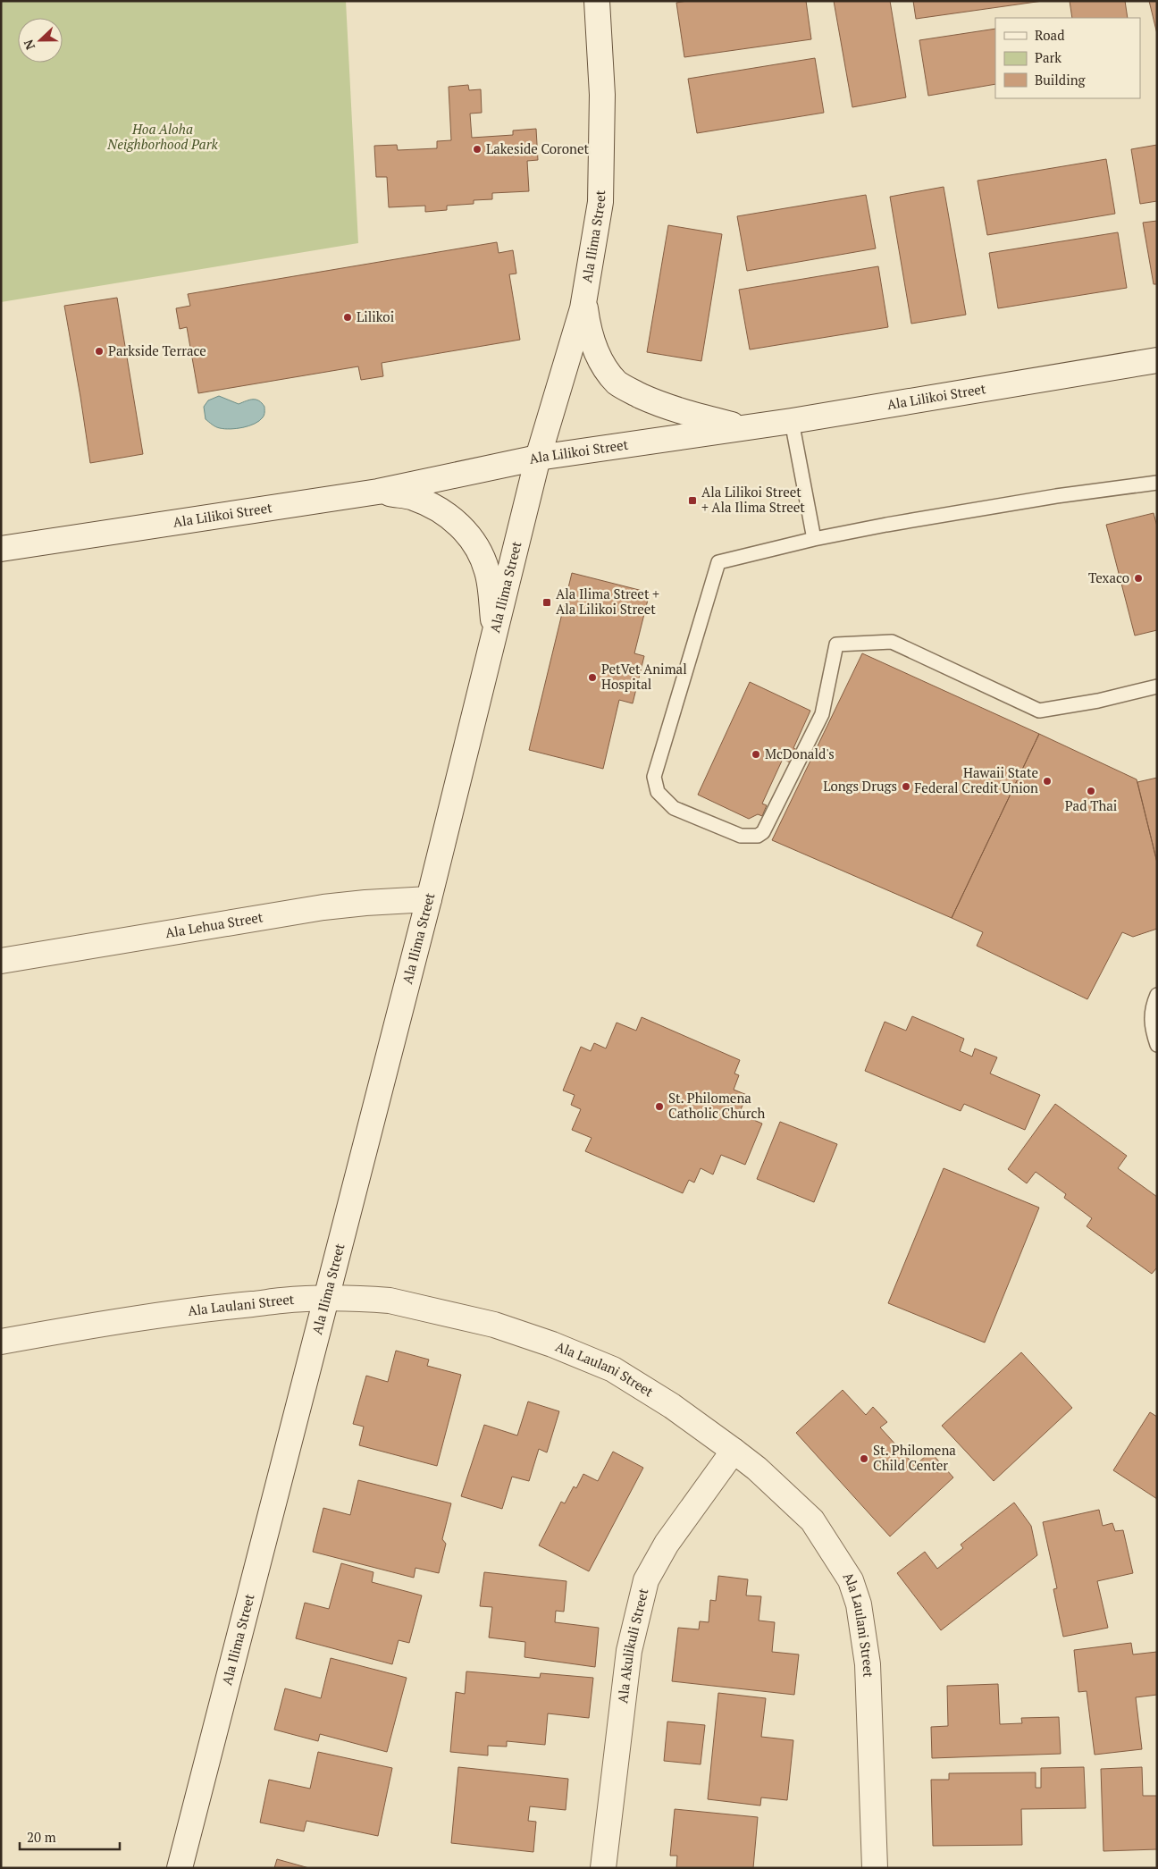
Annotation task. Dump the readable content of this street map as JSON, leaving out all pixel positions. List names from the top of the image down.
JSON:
{
  "streets": {
    "street": [
      "Ala Ilima Street",
      "Ala Lilikoi Street",
      "Ala Lehua Street",
      "Ala Laulani Street",
      "Ala Akulikuli Street"
    ]
  },
  "crossings": [
    ["Ala Ilima Street", "Ala Lilikoi Street"],
    ["Ala Ilima Street", "Ala Lehua Street"],
    ["Ala Ilima Street", "Ala Laulani Street"],
    ["Ala Laulani Street", "Ala Akulikuli Street"]
  ],
  "parks": ["Hoa Aloha Neighborhood Park"],
  "places": {
    "other": [
      "Lakeside Coronet",
      "Lilikoi",
      "Parkside Terrace",
      "Texaco",
      "PetVet Animal Hospital",
      "McDonald's",
      "Hawaii State Federal Credit Union",
      "Longs Drugs",
      "Pad Thai",
      "St. Philomena Catholic Church",
      "St. Philomena Child Center"
    ],
    "transit": ["Ala Lilikoi Street + Ala Ilima Street", "Ala Ilima Street + Ala Lilikoi Street"]
  },
  "legend": ["Road", "Park", "Building"],
  "scale_bar": "20 m",
  "north": "left"
}
